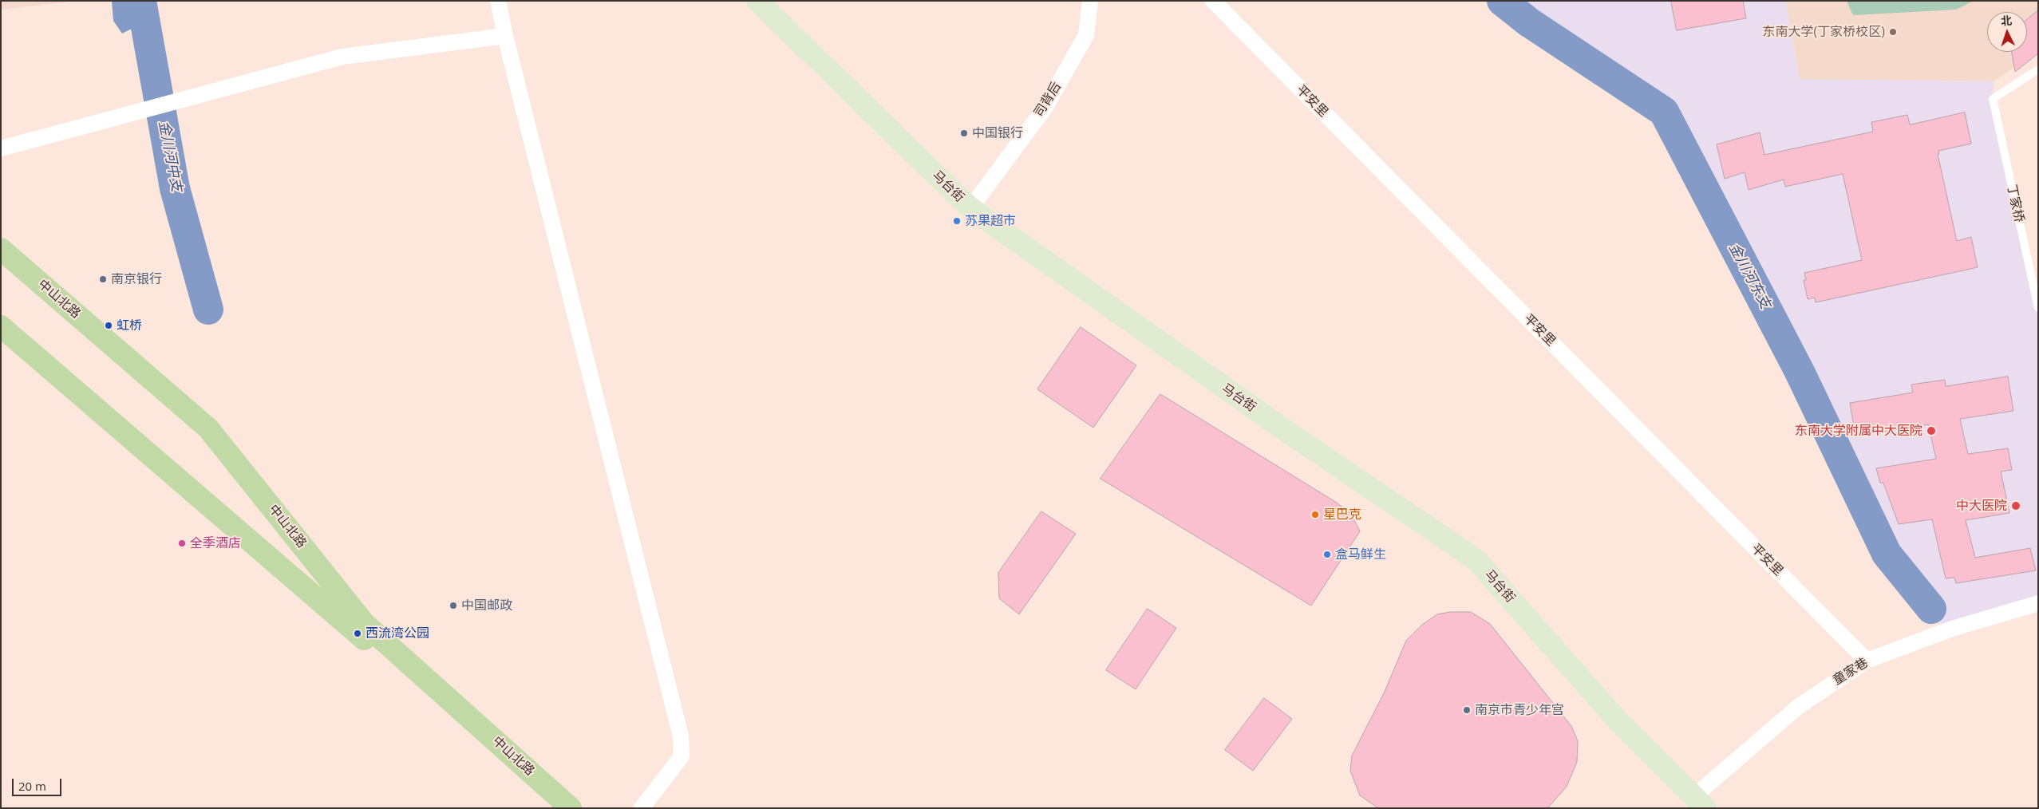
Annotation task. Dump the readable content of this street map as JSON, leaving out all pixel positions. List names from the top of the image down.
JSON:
{
  "streets": {
    "main road": ["中山北路"],
    "street": [
      "司背后",
      "平安里",
      "马台街",
      "童家巷"
    ],
    "lane": ["丁家桥"]
  },
  "crossings": [
    ["司背后", "马台街"],
    ["平安里", "童家巷"],
    ["马台街", "童家巷"]
  ],
  "water": ["金川河中支", "金川河东支"],
  "places": [
    "东南大学(丁家桥校区)",
    "中国银行",
    "苏果超市",
    "南京银行",
    "虹桥",
    "东南大学附属中大医院",
    "中大医院",
    "星巴克",
    "全季酒店",
    "盒马鲜生",
    "中国邮政",
    "西流湾公园",
    "南京市青少年宫"
  ],
  "scale_bar": "20 m",
  "north": "top"
}
